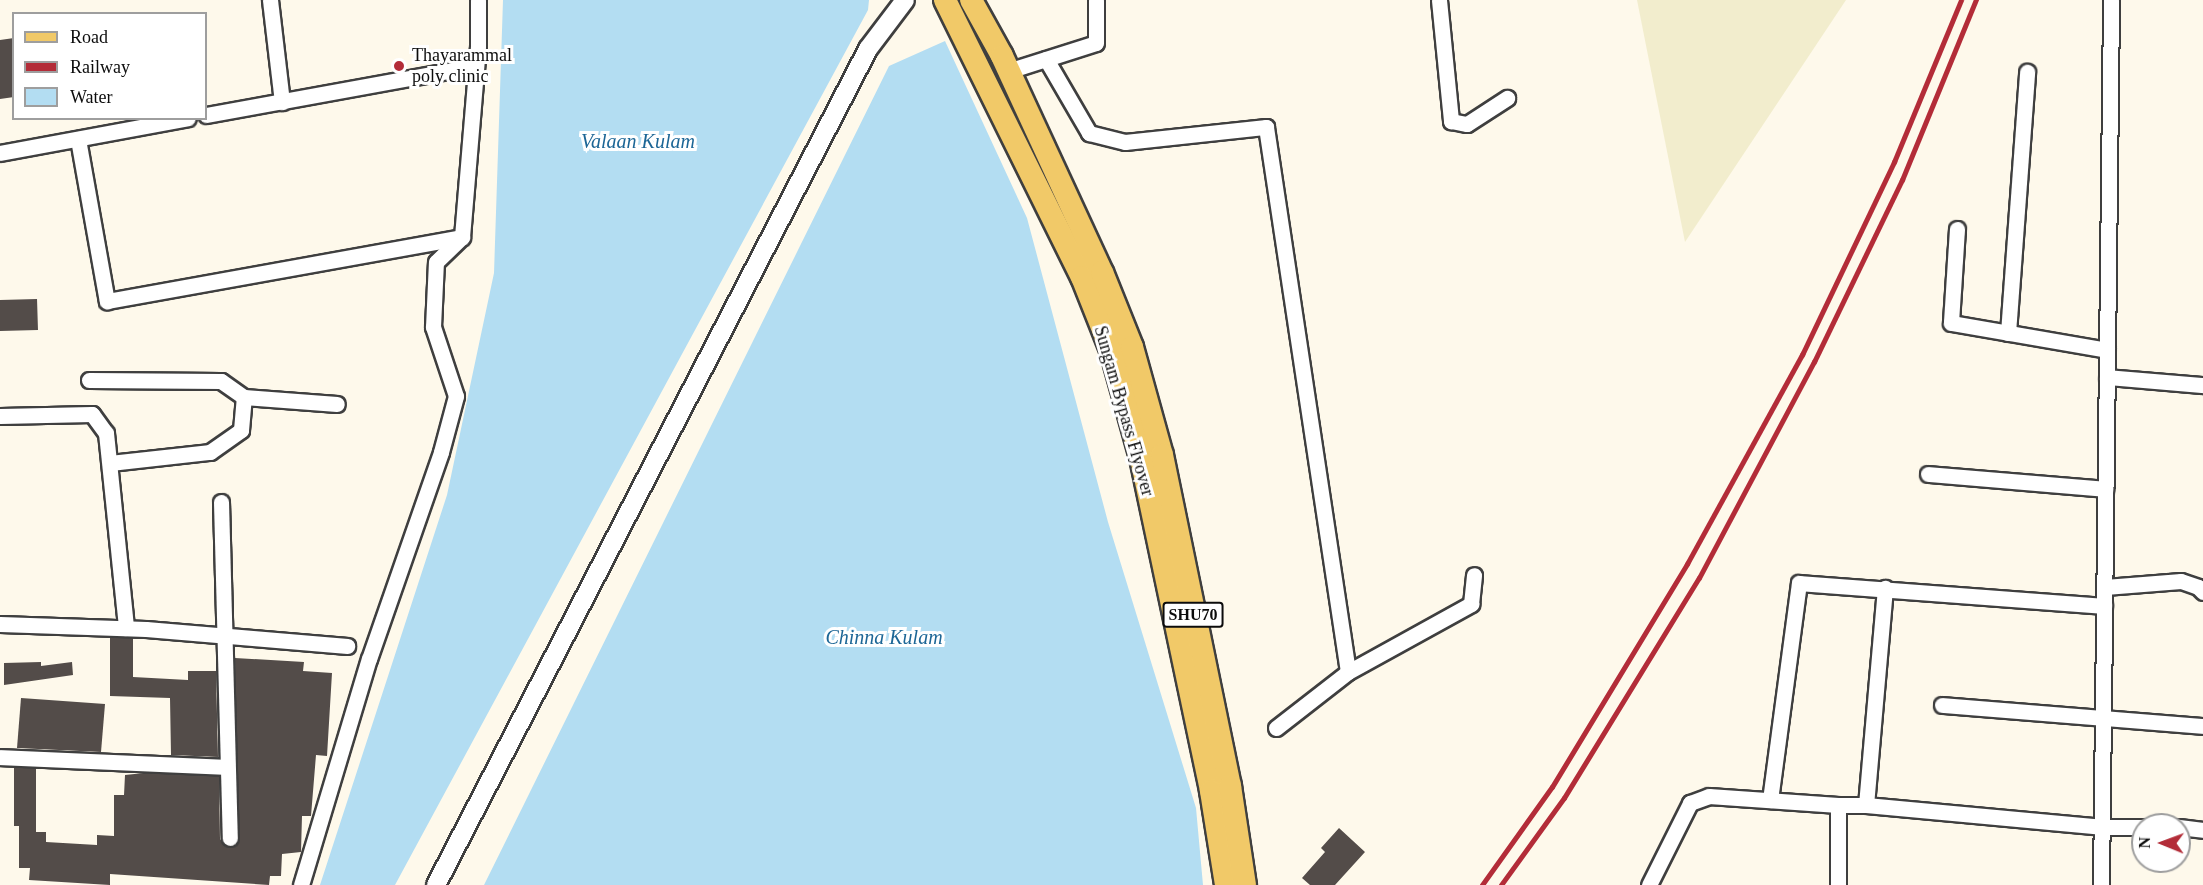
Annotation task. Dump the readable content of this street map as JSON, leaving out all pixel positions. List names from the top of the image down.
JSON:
{
  "streets": {
    "main road": ["Sungam Bypass Flyover", "SHU70"]
  },
  "water": ["Valaan Kulam", "Chinna Kulam"],
  "places": ["Thayarammal poly clinic"],
  "legend": ["Road", "Railway", "Water"],
  "north": "left"
}
